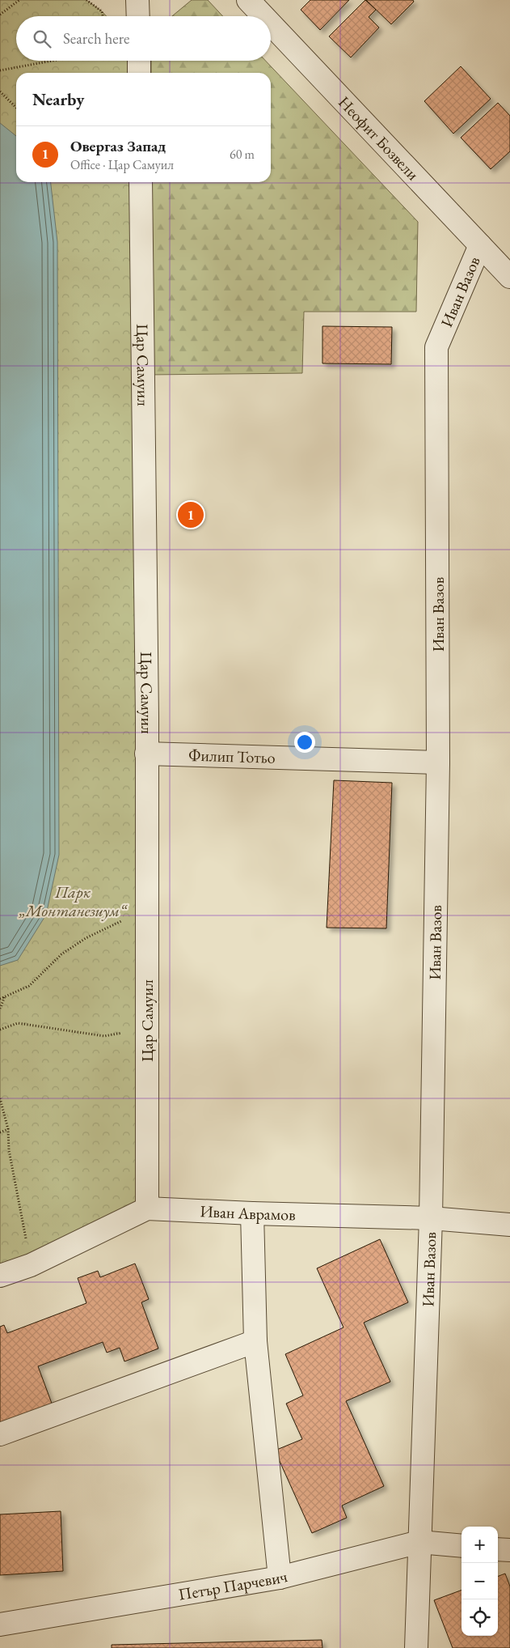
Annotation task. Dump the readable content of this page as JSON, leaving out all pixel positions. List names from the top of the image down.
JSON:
{
  "streets": {
    "street": [
      "Неофит Бозвели",
      "Иван Вазов",
      "Цар Самуил",
      "Филип Тотьо",
      "Иван Аврамов",
      "Петър Парчевич"
    ]
  },
  "crossings": [
    ["Неофит Бозвели", "Иван Вазов"],
    ["Иван Вазов", "Филип Тотьо"],
    ["Иван Вазов", "Иван Аврамов"],
    ["Иван Вазов", "Петър Парчевич"],
    ["Цар Самуил", "Филип Тотьо"],
    ["Цар Самуил", "Иван Аврамов"]
  ],
  "parks": ["Парк „Монтанезиум“"],
  "page": {
    "search": "Search here",
    "heading": "Nearby",
    "list": [
      {
        "mark": "1",
        "name": "Овергаз Запад",
        "note": "Office · Цар Самуил",
        "value": "60 m"
      }
    ],
    "pins": "1",
    "map_buttons": ["+", "−"]
  }
}
